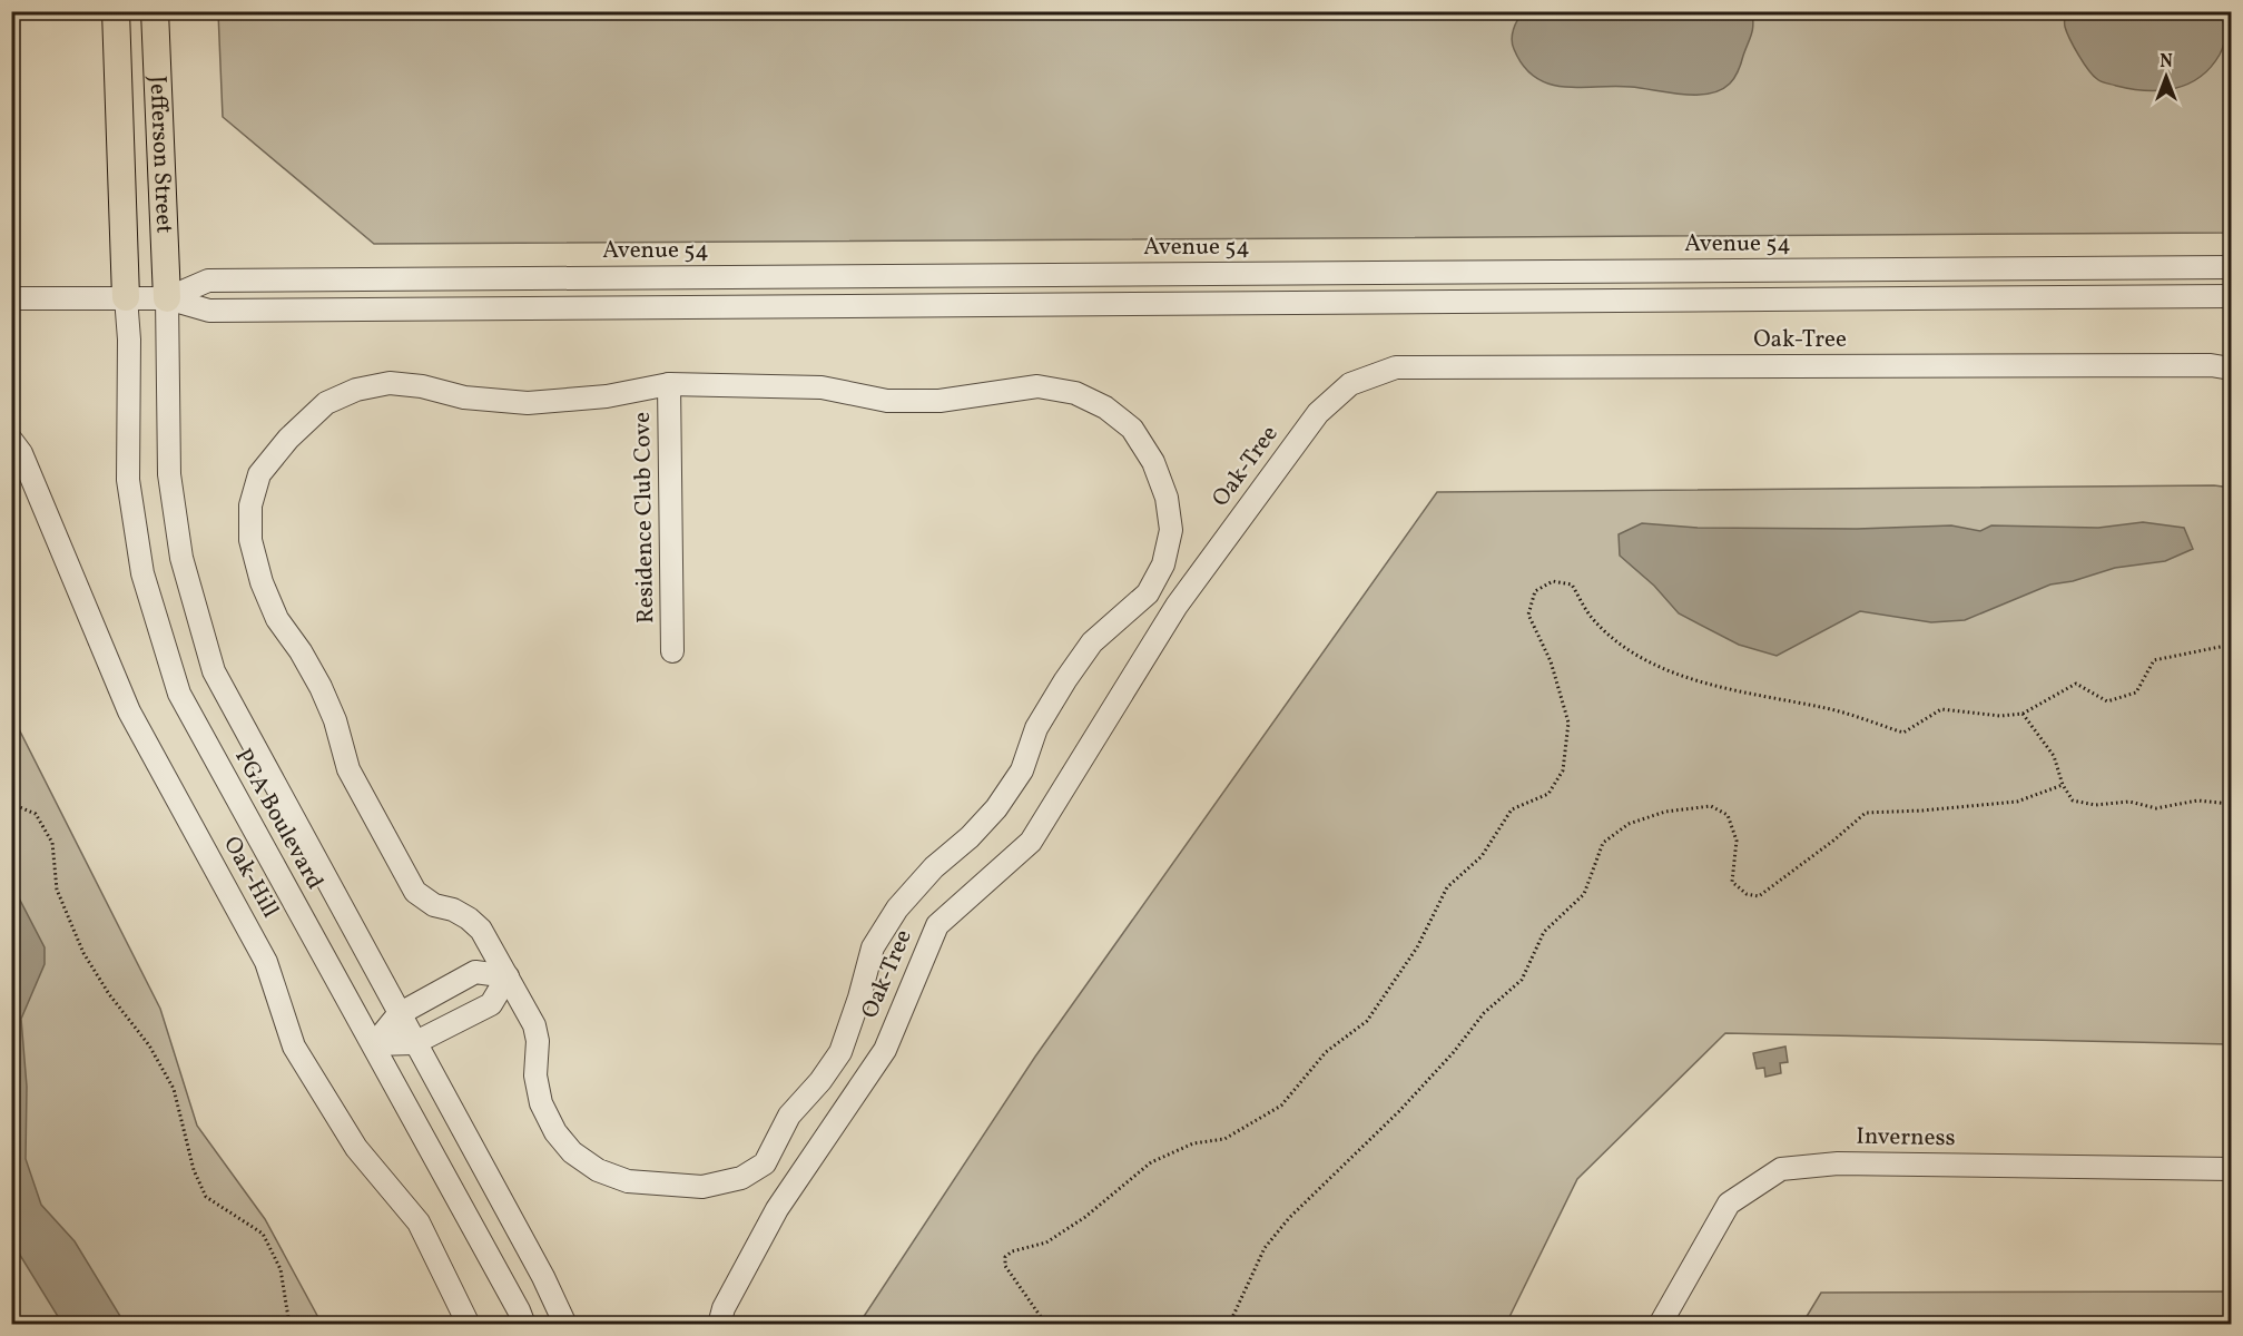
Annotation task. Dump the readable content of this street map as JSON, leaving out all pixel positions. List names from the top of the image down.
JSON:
{
  "streets": {
    "main road": ["Jefferson Street"],
    "street": [
      "Avenue 54",
      "Oak-Tree",
      "Residence Club Cove",
      "PGA Boulevard",
      "Oak-Hill",
      "Inverness"
    ]
  },
  "crossings": [
    ["Jefferson Street", "Avenue 54"],
    ["Jefferson Street", "PGA Boulevard"],
    ["Avenue 54", "PGA Boulevard"]
  ],
  "north": "top"
}
